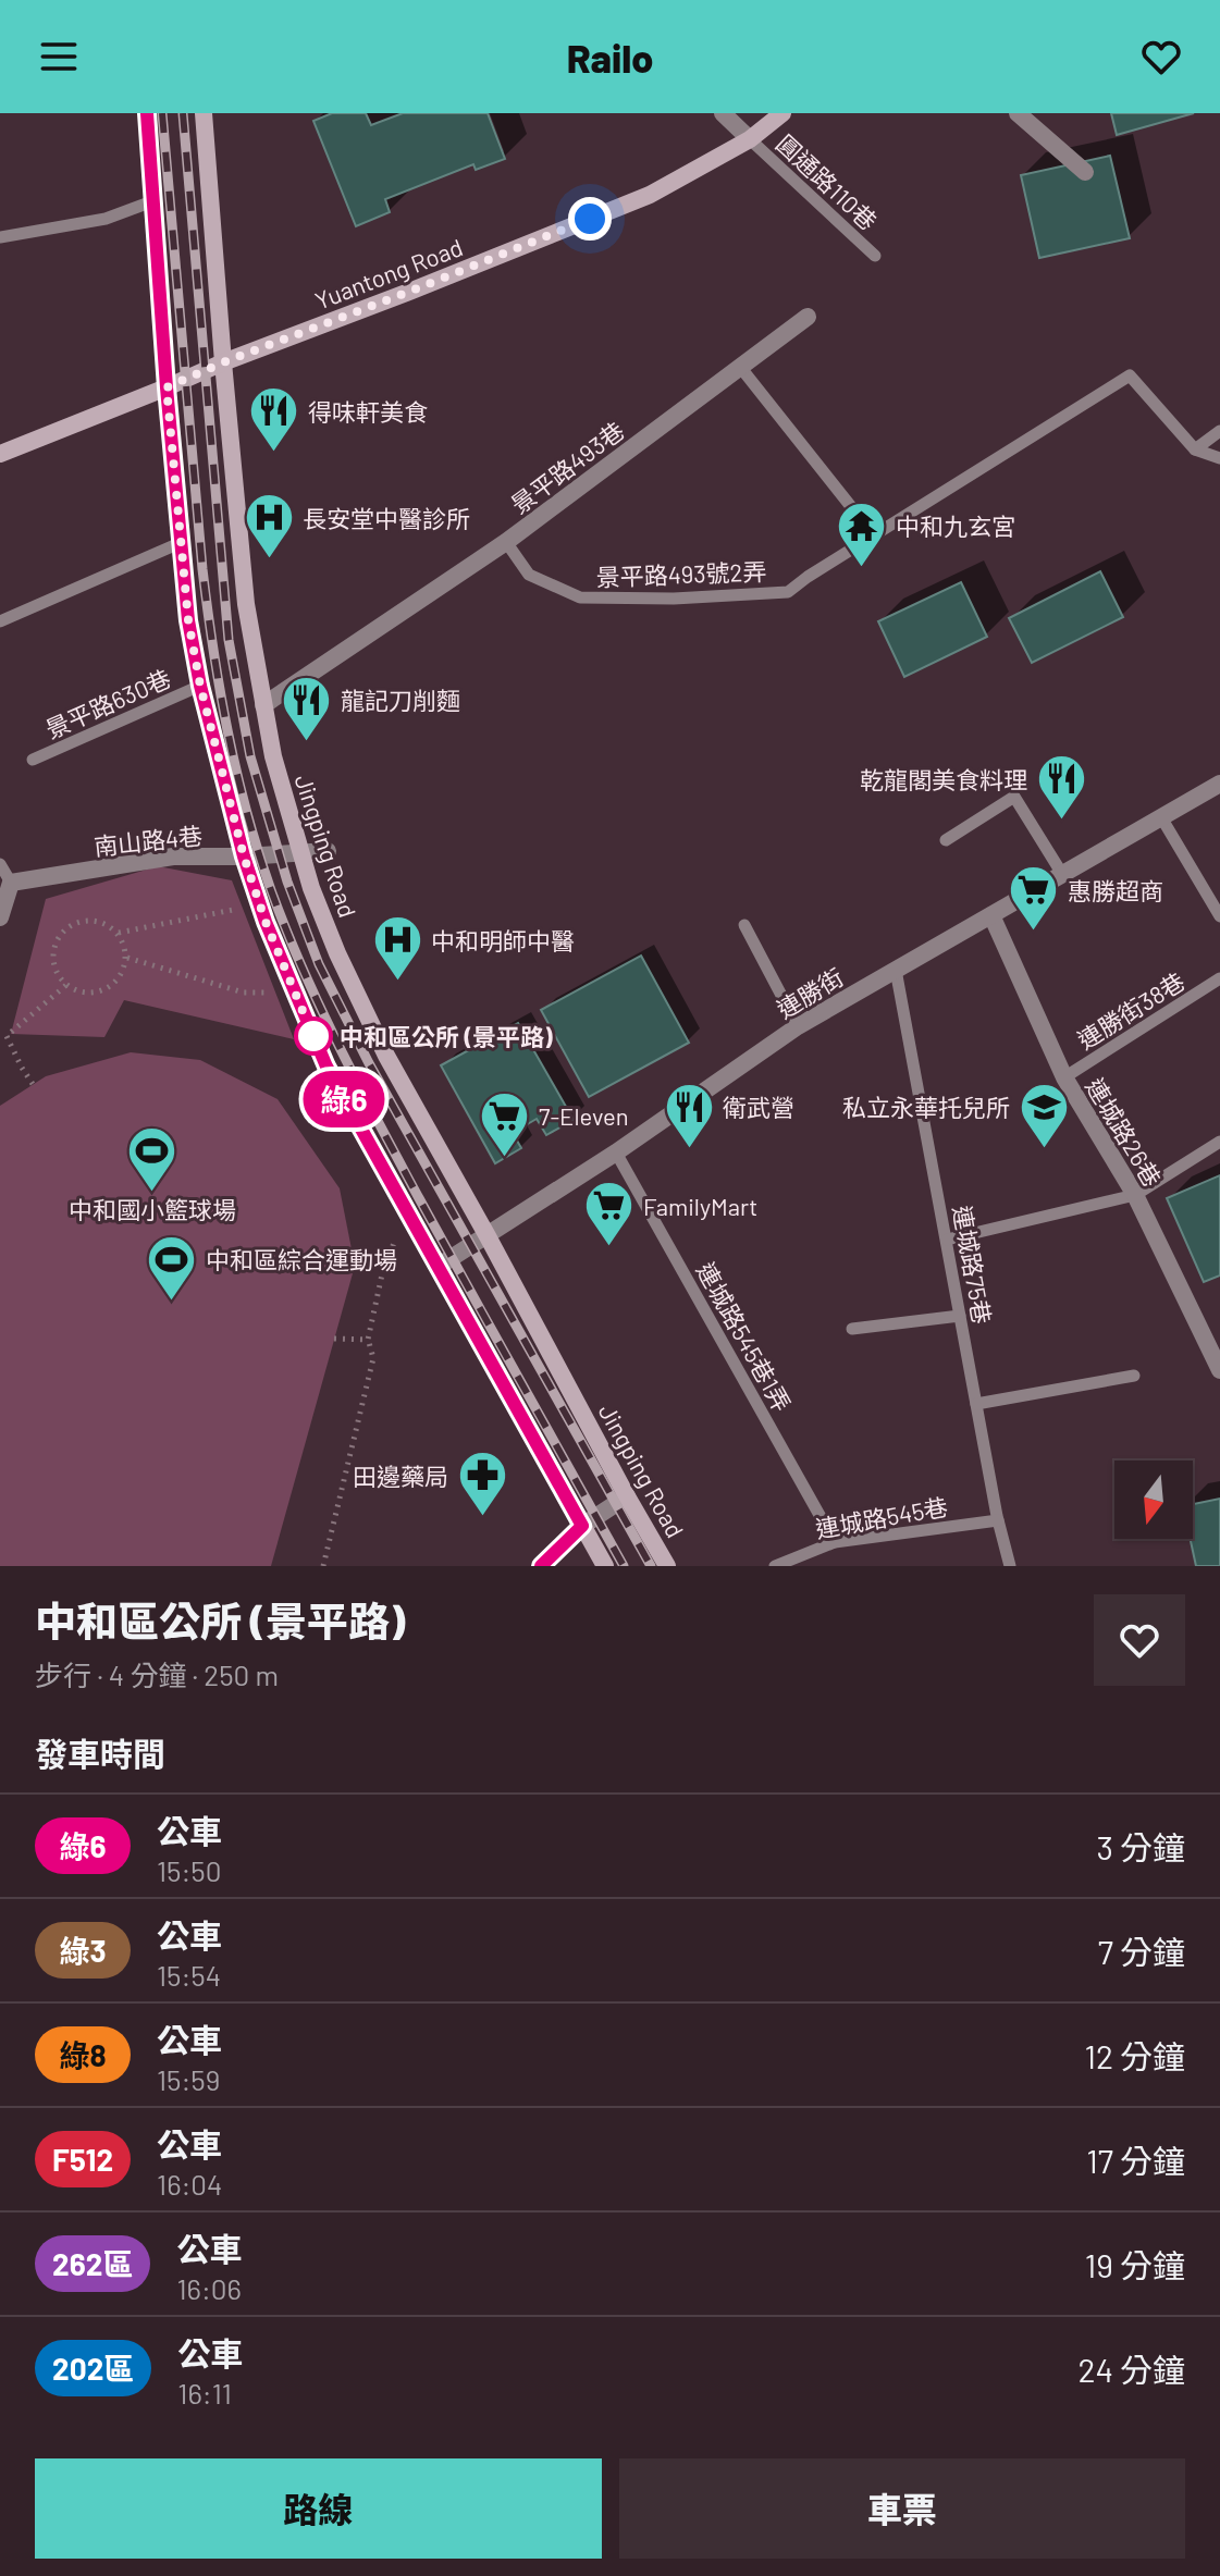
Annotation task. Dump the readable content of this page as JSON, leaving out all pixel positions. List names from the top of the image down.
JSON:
{
  "streets": {
    "main road": ["Yuantong Road", "Jingping Road"],
    "street": [
      "景平路493巷",
      "南山路4巷",
      "連勝街",
      "連城路26巷"
    ],
    "lane": [
      "圓通路110巷",
      "景平路493號2弄",
      "景平路630巷",
      "連勝街38巷",
      "連城路75巷",
      "連城路545巷1弄",
      "連城路545巷"
    ]
  },
  "crossings": [
    ["圓通路110巷", "Yuantong Road"],
    ["Yuantong Road", "Jingping Road"],
    ["景平路493巷", "景平路493號2弄"],
    ["景平路493巷", "Jingping Road"],
    ["南山路4巷", "Jingping Road"],
    ["Jingping Road", "連勝街"],
    ["連勝街", "連城路26巷"],
    ["連勝街", "連城路75巷"],
    ["連勝街", "連城路545巷1弄"],
    ["連勝街38巷", "連城路26巷"],
    ["連城路75巷", "連城路545巷"],
    ["連城路545巷1弄", "連城路545巷"]
  ],
  "places": {
    "restaurant": [
      "得味軒美食",
      "龍記刀削麵",
      "乾龍閣美食料理",
      "衛武營"
    ],
    "hospital": ["長安堂中醫診所", "中和明師中醫"],
    "temple": ["中和九玄宮"],
    "supermarket": ["惠勝超商", "7-Eleven", "FamilyMart"],
    "other": ["中和區公所 (景平路)"],
    "school or university": ["私立永華托兒所"],
    "sports": ["中和國小籃球場", "中和區綜合運動場"],
    "pharmacy": ["田邊藥局"]
  },
  "lines": ["bus line 綠6"],
  "north": "bottom",
  "page": {
    "header": "Railo",
    "on_map": "綠6",
    "heading": [
      ["中和區公所 (景平路)", "步行 · 4 分鐘 · 250 m"],
      "發車時間"
    ],
    "list": [
      {
        "mark": "綠6",
        "name": "公車",
        "note": "15:50",
        "value": "3 分鐘"
      },
      {
        "mark": "綠3",
        "name": "公車",
        "note": "15:54",
        "value": "7 分鐘"
      },
      {
        "mark": "綠8",
        "name": "公車",
        "note": "15:59",
        "value": "12 分鐘"
      },
      {
        "mark": "F512",
        "name": "公車",
        "note": "16:04",
        "value": "17 分鐘"
      },
      {
        "mark": "262區",
        "name": "公車",
        "note": "16:06",
        "value": "19 分鐘"
      },
      {
        "mark": "202區",
        "name": "公車",
        "note": "16:11",
        "value": "24 分鐘"
      }
    ],
    "buttons": ["路線", "車票"]
  }
}
